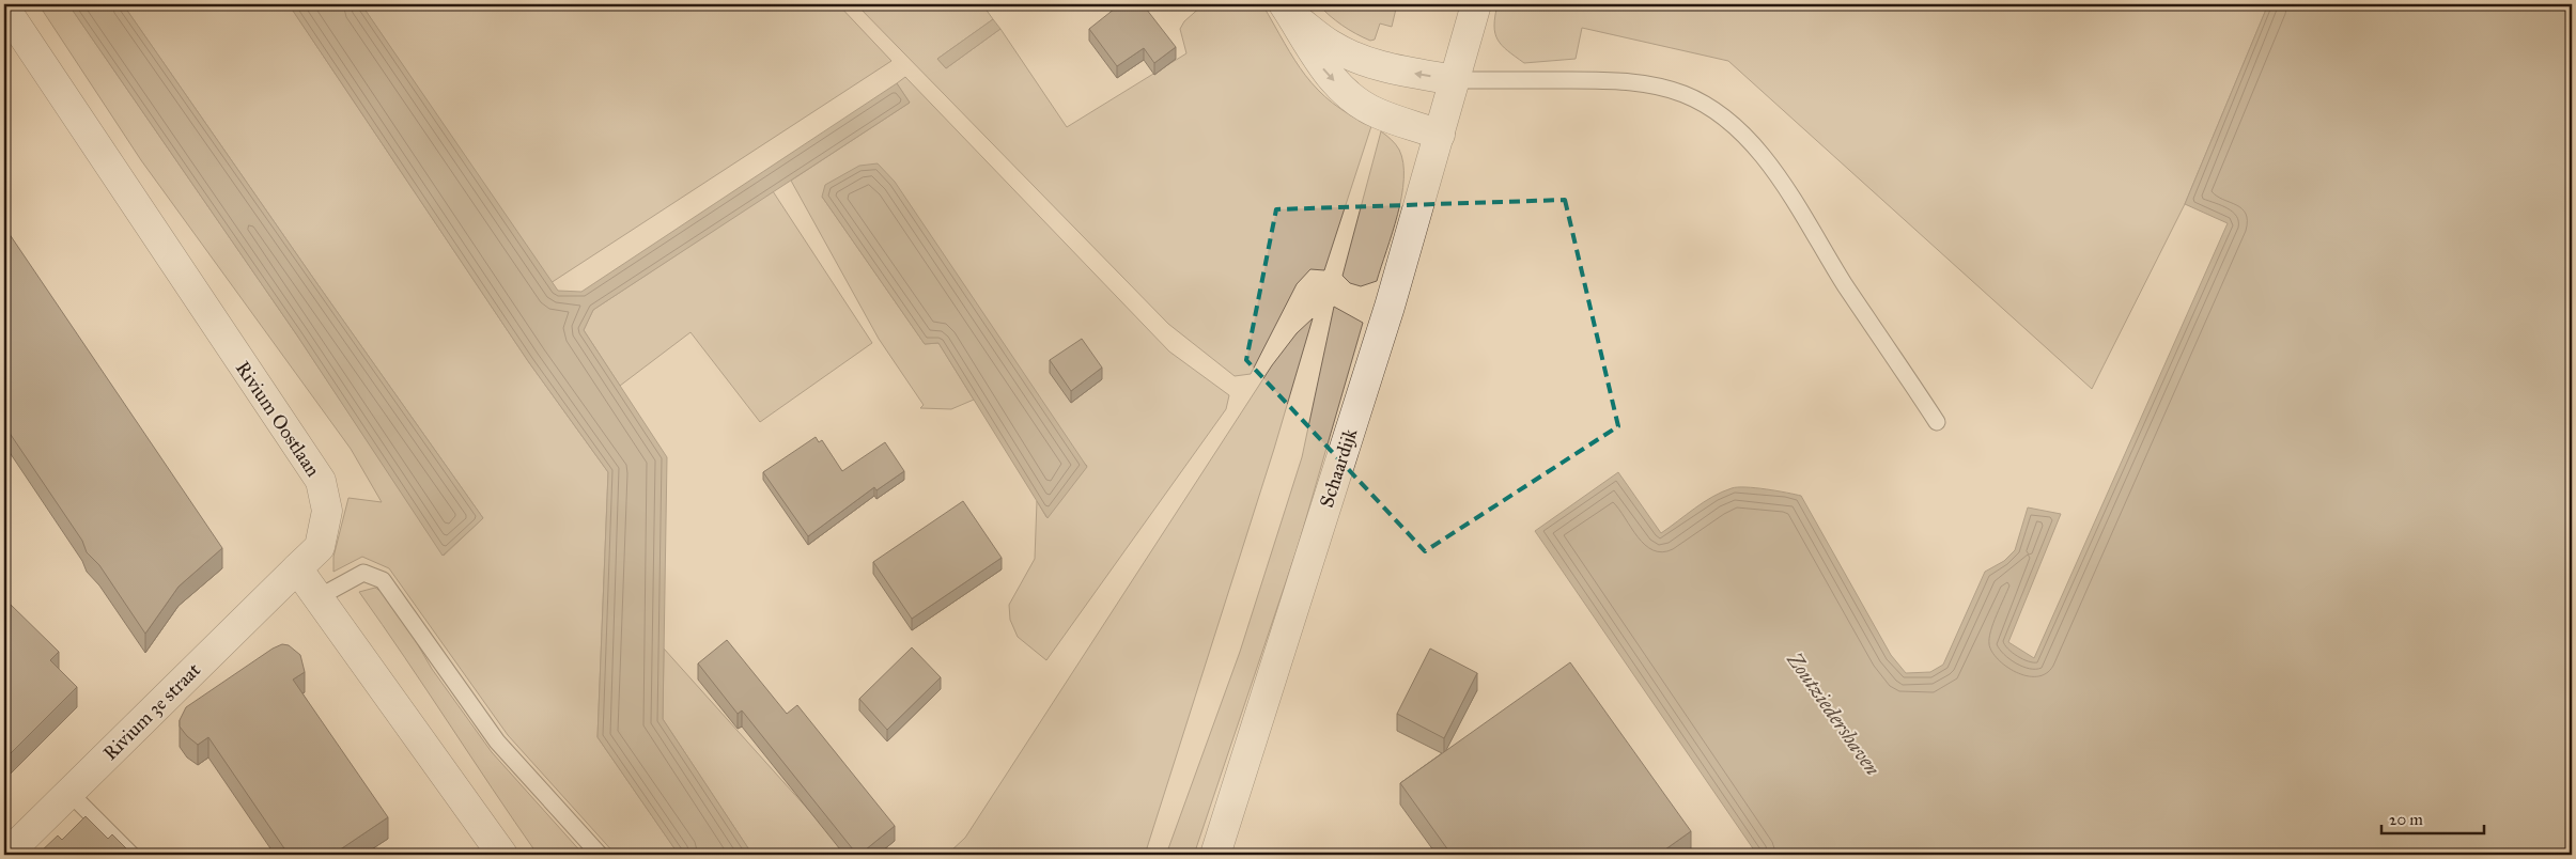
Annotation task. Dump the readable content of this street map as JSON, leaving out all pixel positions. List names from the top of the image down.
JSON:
{
  "streets": {
    "street": ["Rivium Oostlaan", "Schaardijk", "Rivium 3e straat"]
  },
  "crossings": [
    ["Rivium Oostlaan", "Rivium 3e straat"]
  ],
  "water": ["Zoutziedershaven"],
  "scale_bar": "20 m"
}
